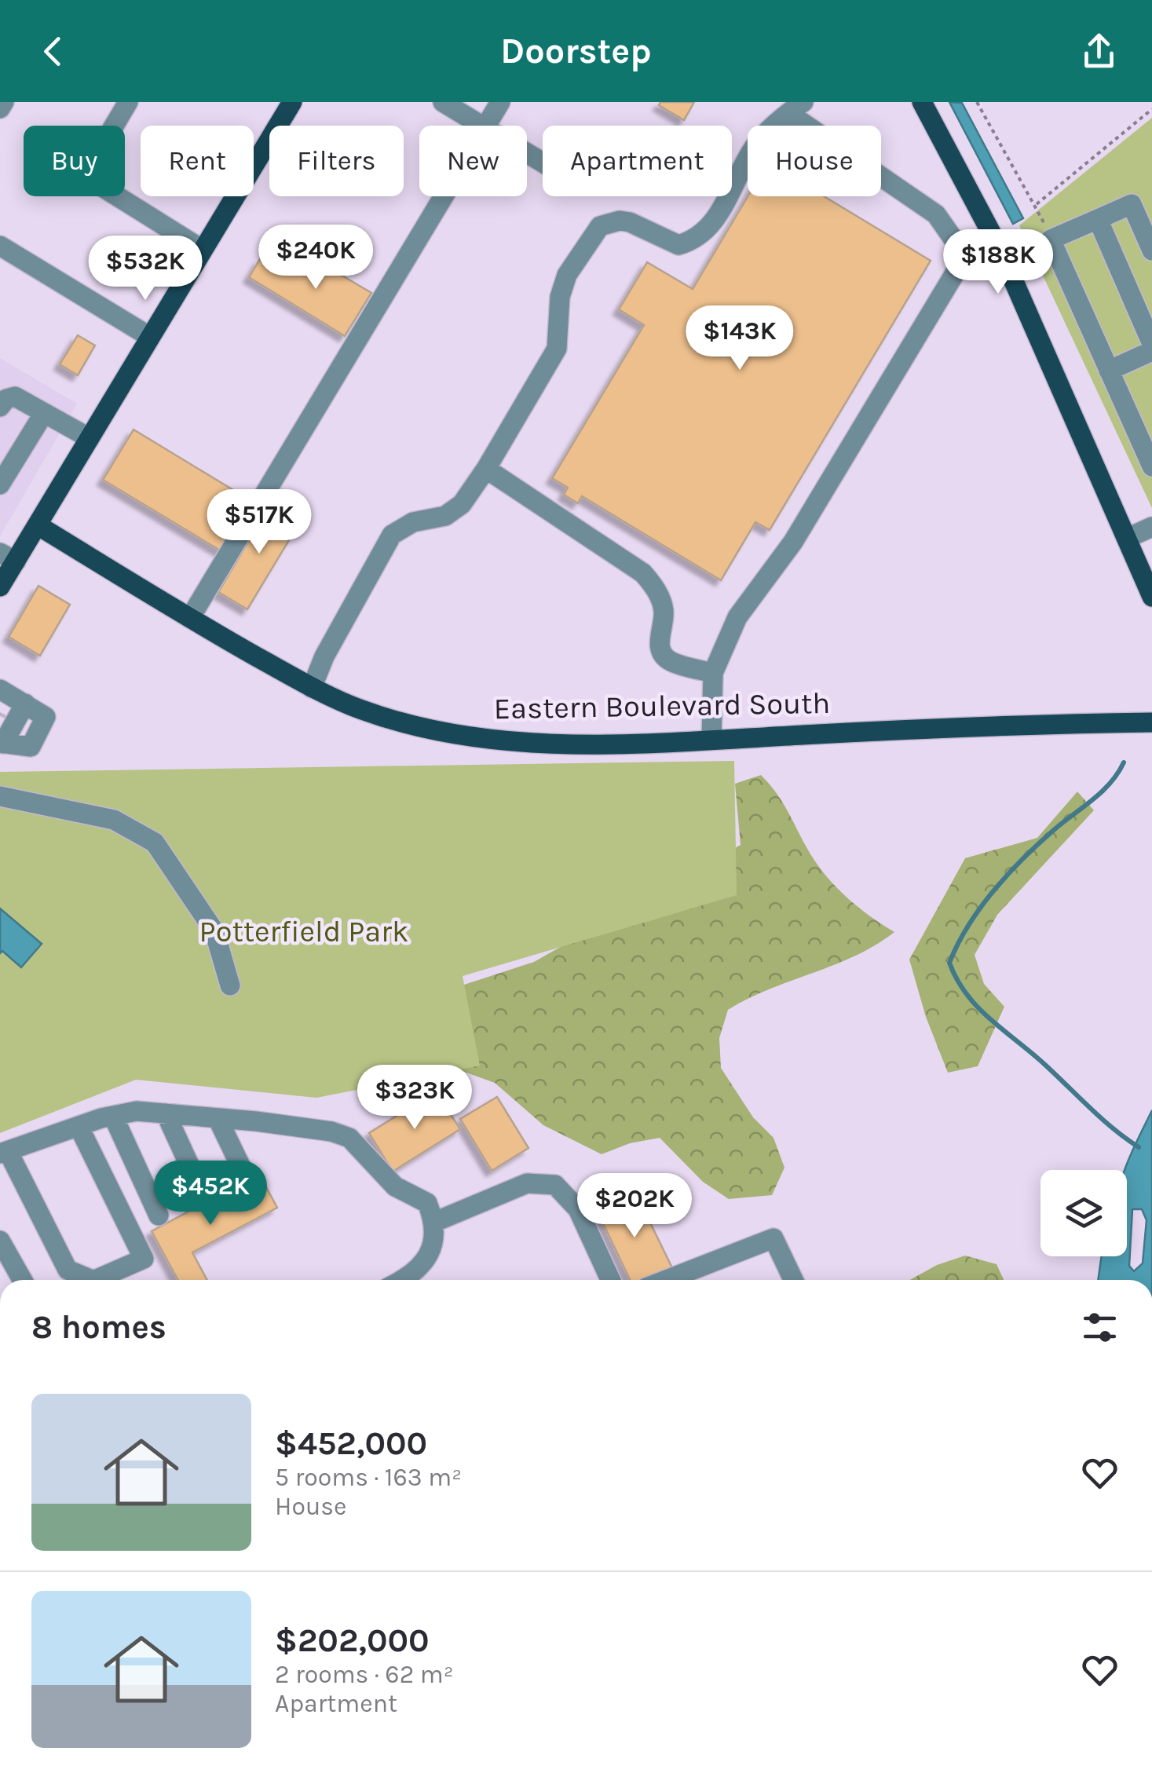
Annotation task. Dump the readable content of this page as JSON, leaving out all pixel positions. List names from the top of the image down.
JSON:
{
  "streets": {
    "main road": ["Eastern Boulevard South"]
  },
  "parks": ["Potterfield Park"],
  "page": {
    "header": "Doorstep",
    "chip": [
      "Buy",
      "Rent",
      "Filters",
      "New",
      "Apartment",
      "House"
    ],
    "price": [
      "$240K",
      "$188K",
      "$532K",
      "$143K",
      "$517K",
      "$323K",
      "$452K",
      "$202K"
    ],
    "heading": "8 homes",
    "list": [
      {
        "name": "$452,000",
        "note": "5 rooms · 163 m² · House"
      },
      {
        "name": "$202,000",
        "note": "2 rooms · 62 m² · Apartment"
      }
    ]
  }
}
